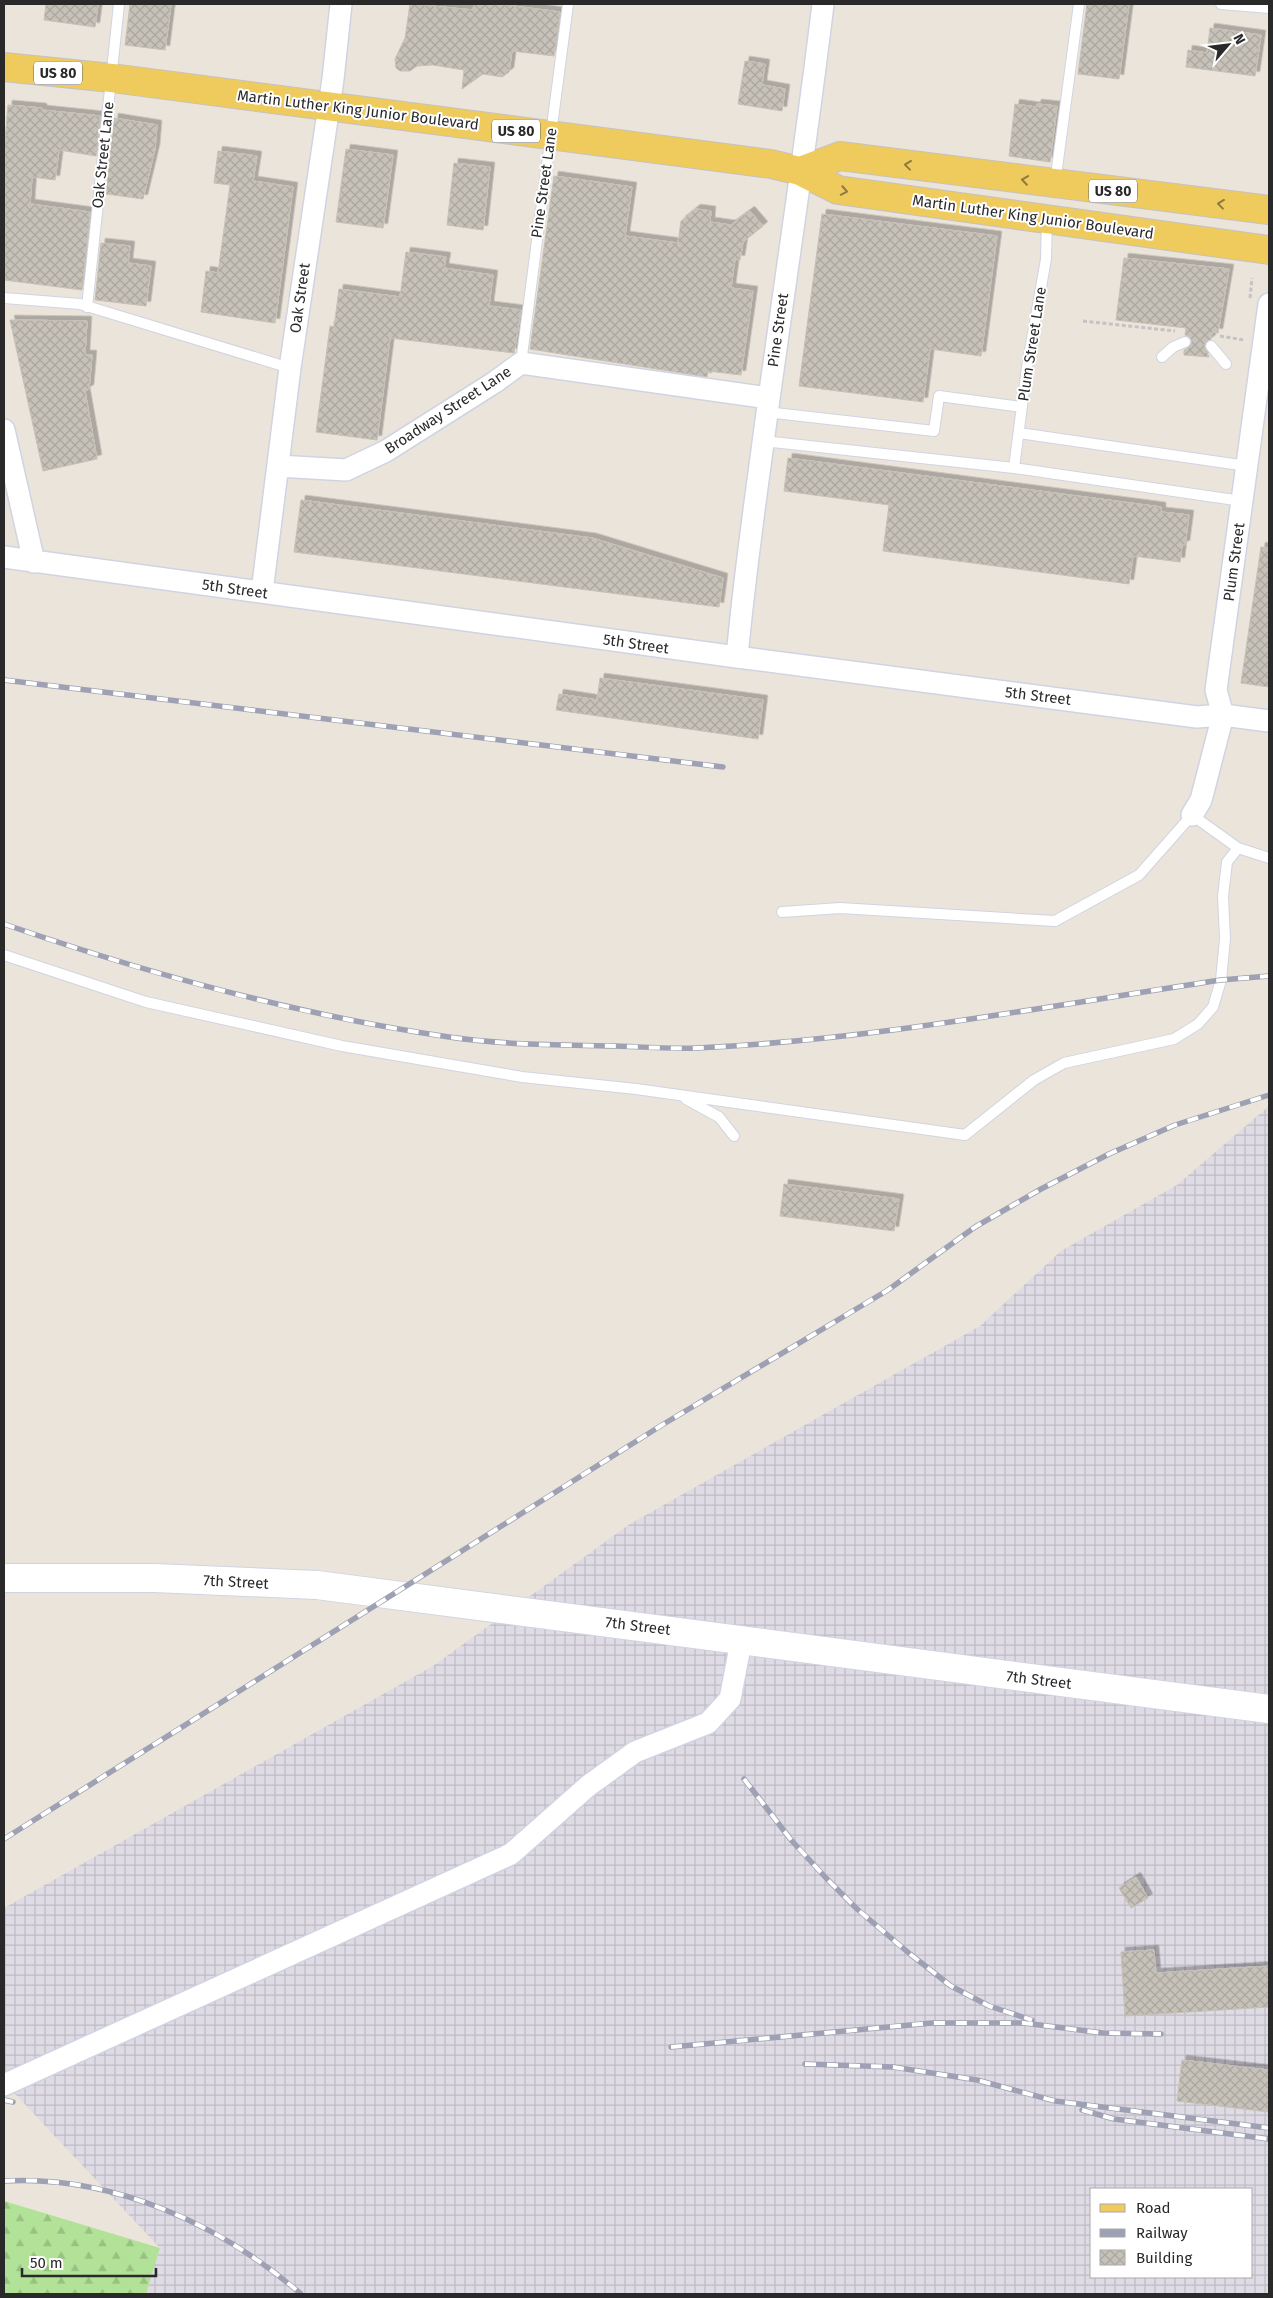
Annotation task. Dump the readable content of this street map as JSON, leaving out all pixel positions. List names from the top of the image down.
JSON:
{
  "streets": {
    "main road": ["US 80", "Martin Luther King Junior Boulevard"],
    "street": [
      "Oak Street",
      "Pine Street",
      "Broadway Street Lane",
      "Plum Street",
      "5th Street",
      "7th Street"
    ],
    "lane": ["Oak Street Lane", "Pine Street Lane", "Plum Street Lane"]
  },
  "crossings": [
    ["US 80", "Martin Luther King Junior Boulevard"],
    ["US 80", "Pine Street"],
    ["Martin Luther King Junior Boulevard", "Oak Street Lane"],
    ["Martin Luther King Junior Boulevard", "Pine Street Lane"],
    ["Martin Luther King Junior Boulevard", "Oak Street"],
    ["Martin Luther King Junior Boulevard", "Pine Street"],
    ["Martin Luther King Junior Boulevard", "Plum Street Lane"],
    ["Pine Street Lane", "Broadway Street Lane"],
    ["Oak Street", "Broadway Street Lane"],
    ["Oak Street", "5th Street"],
    ["Pine Street", "Broadway Street Lane"],
    ["Pine Street", "5th Street"],
    ["Plum Street", "5th Street"]
  ],
  "legend": ["Road", "Railway", "Building"],
  "scale_bar": "50 m",
  "north": "top right"
}
